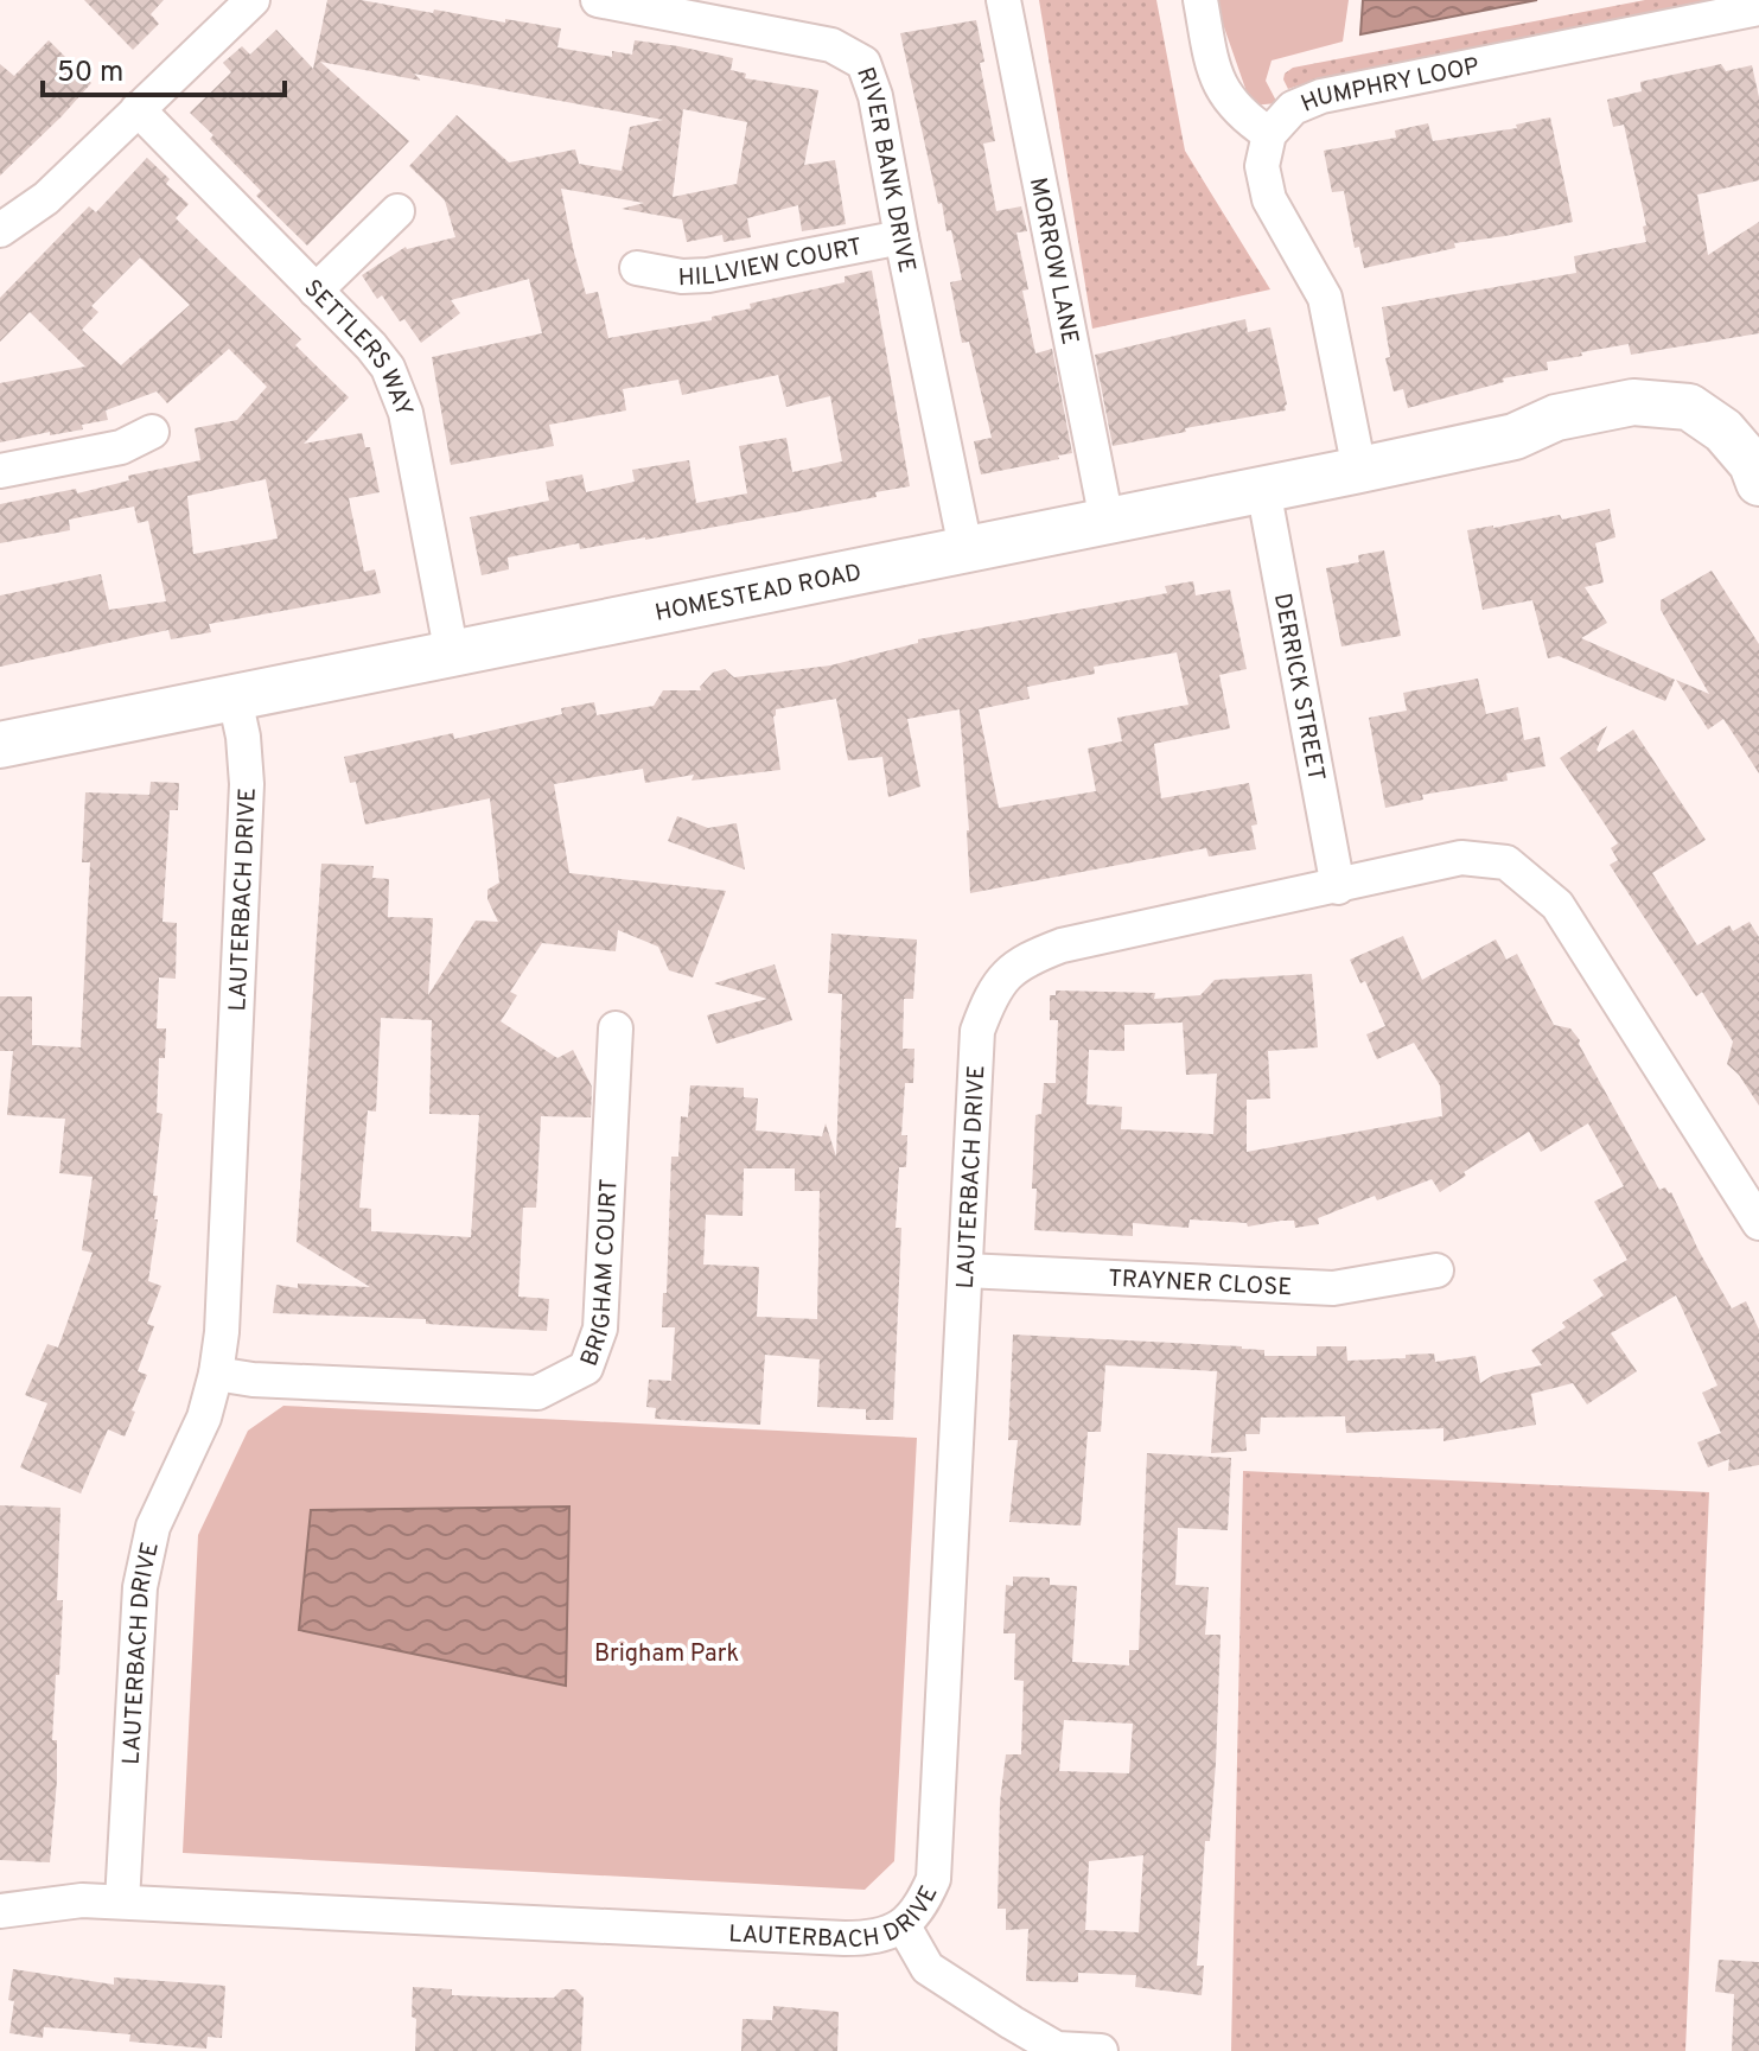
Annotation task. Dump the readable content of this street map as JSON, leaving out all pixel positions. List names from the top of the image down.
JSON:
{
  "streets": {
    "street": [
      "HUMPHRY LOOP",
      "RIVER BANK DRIVE",
      "HILLVIEW COURT",
      "MORROW LANE",
      "SETTLERS WAY",
      "HOMESTEAD ROAD",
      "DERRICK STREET",
      "LAUTERBACH DRIVE",
      "BRIGHAM COURT",
      "TRAYNER CLOSE"
    ]
  },
  "crossings": [
    ["RIVER BANK DRIVE", "HILLVIEW COURT"],
    ["RIVER BANK DRIVE", "HOMESTEAD ROAD"],
    ["MORROW LANE", "HOMESTEAD ROAD"],
    ["SETTLERS WAY", "HOMESTEAD ROAD"],
    ["HOMESTEAD ROAD", "DERRICK STREET"],
    ["HOMESTEAD ROAD", "LAUTERBACH DRIVE"],
    ["DERRICK STREET", "LAUTERBACH DRIVE"],
    ["LAUTERBACH DRIVE", "BRIGHAM COURT"],
    ["LAUTERBACH DRIVE", "TRAYNER CLOSE"]
  ],
  "parks": ["Brigham Park"],
  "scale_bar": "50 m"
}
